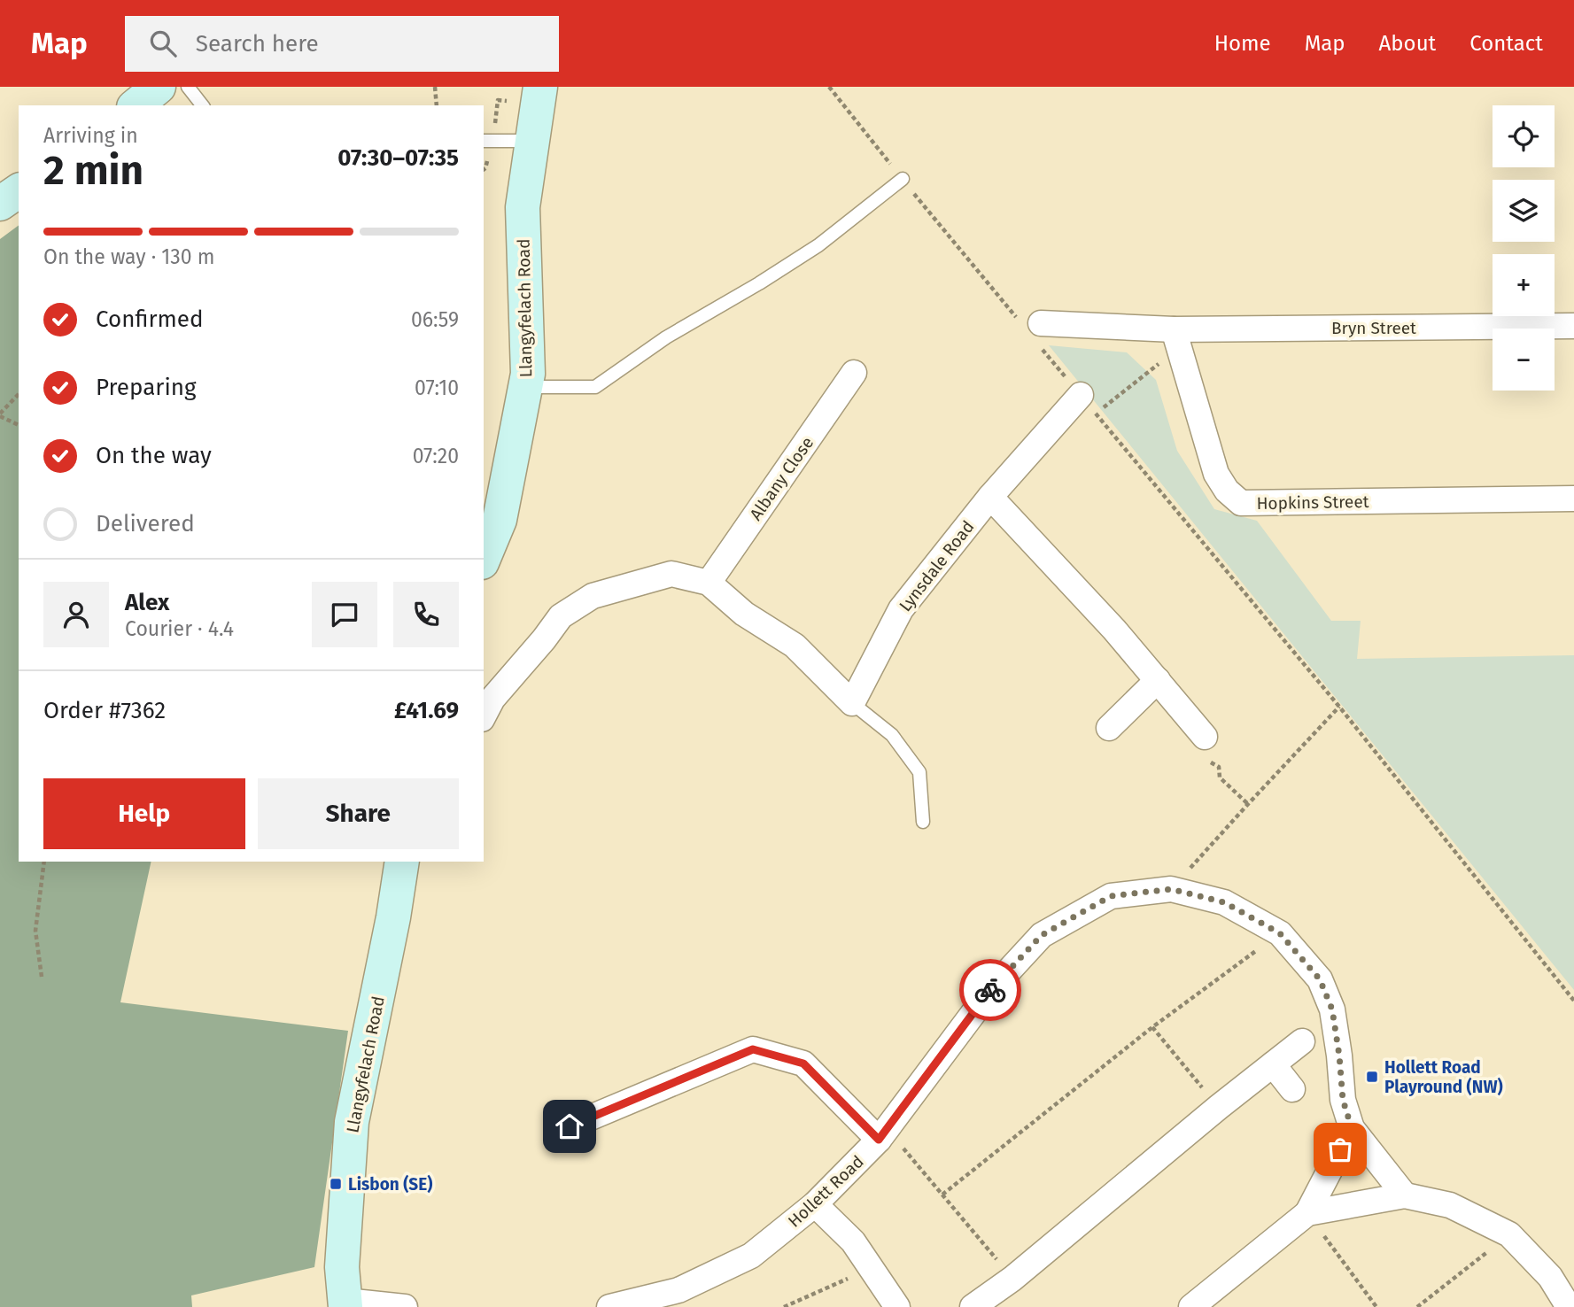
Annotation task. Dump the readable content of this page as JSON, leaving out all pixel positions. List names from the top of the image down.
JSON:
{
  "streets": {
    "main road": ["Llangyfelach Road"],
    "street": [
      "Bryn Street",
      "Albany Close",
      "Hopkins Street",
      "Lynsdale Road",
      "Hollett Road"
    ]
  },
  "crossings": [
    ["Bryn Street", "Hopkins Street"]
  ],
  "places": {
    "transit": ["Hollett Road Playround (NW)", "Lisbon (SE)"]
  },
  "page": {
    "header": "Map",
    "search": "Search here",
    "nav": [
      "Home",
      "Map",
      "About",
      "Contact"
    ],
    "map_buttons": ["+", "−"],
    "heading": ["2 min", "Arriving in", "07:30–07:35"],
    "panel": [
      "Alex",
      "Courier · 4.4",
      "Order #7362",
      "£41.69"
    ],
    "bar": "On the way · 130 m",
    "list": [
      ["Confirmed", "06:59"],
      ["Preparing", "07:10"],
      ["On the way", "07:20"],
      "Delivered"
    ],
    "buttons": ["Help", "Share"]
  }
}
